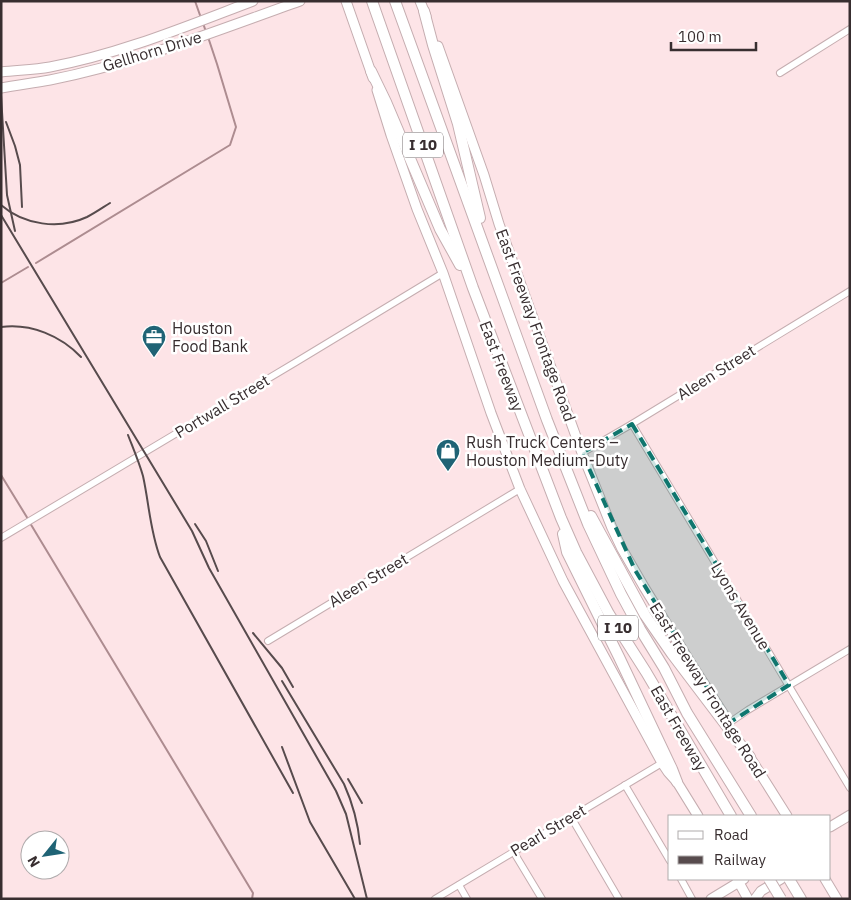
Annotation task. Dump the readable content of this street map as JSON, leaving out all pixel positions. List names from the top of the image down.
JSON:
{
  "streets": {
    "highway": ["I 10", "East Freeway"],
    "main road": ["Gellhorn Drive", "East Freeway Frontage Road"],
    "street": [
      "Aleen Street",
      "Portwall Street",
      "Lyons Avenue",
      "Pearl Street"
    ]
  },
  "crossings": [
    ["East Freeway Frontage Road", "Aleen Street"],
    ["Aleen Street", "Lyons Avenue"]
  ],
  "places": {
    "office": ["Houston Food Bank"],
    "shop": ["Rush Truck Centers – Houston Medium-Duty"]
  },
  "legend": ["Road", "Railway"],
  "scale_bar": "100 m",
  "north": "bottom left"
}
